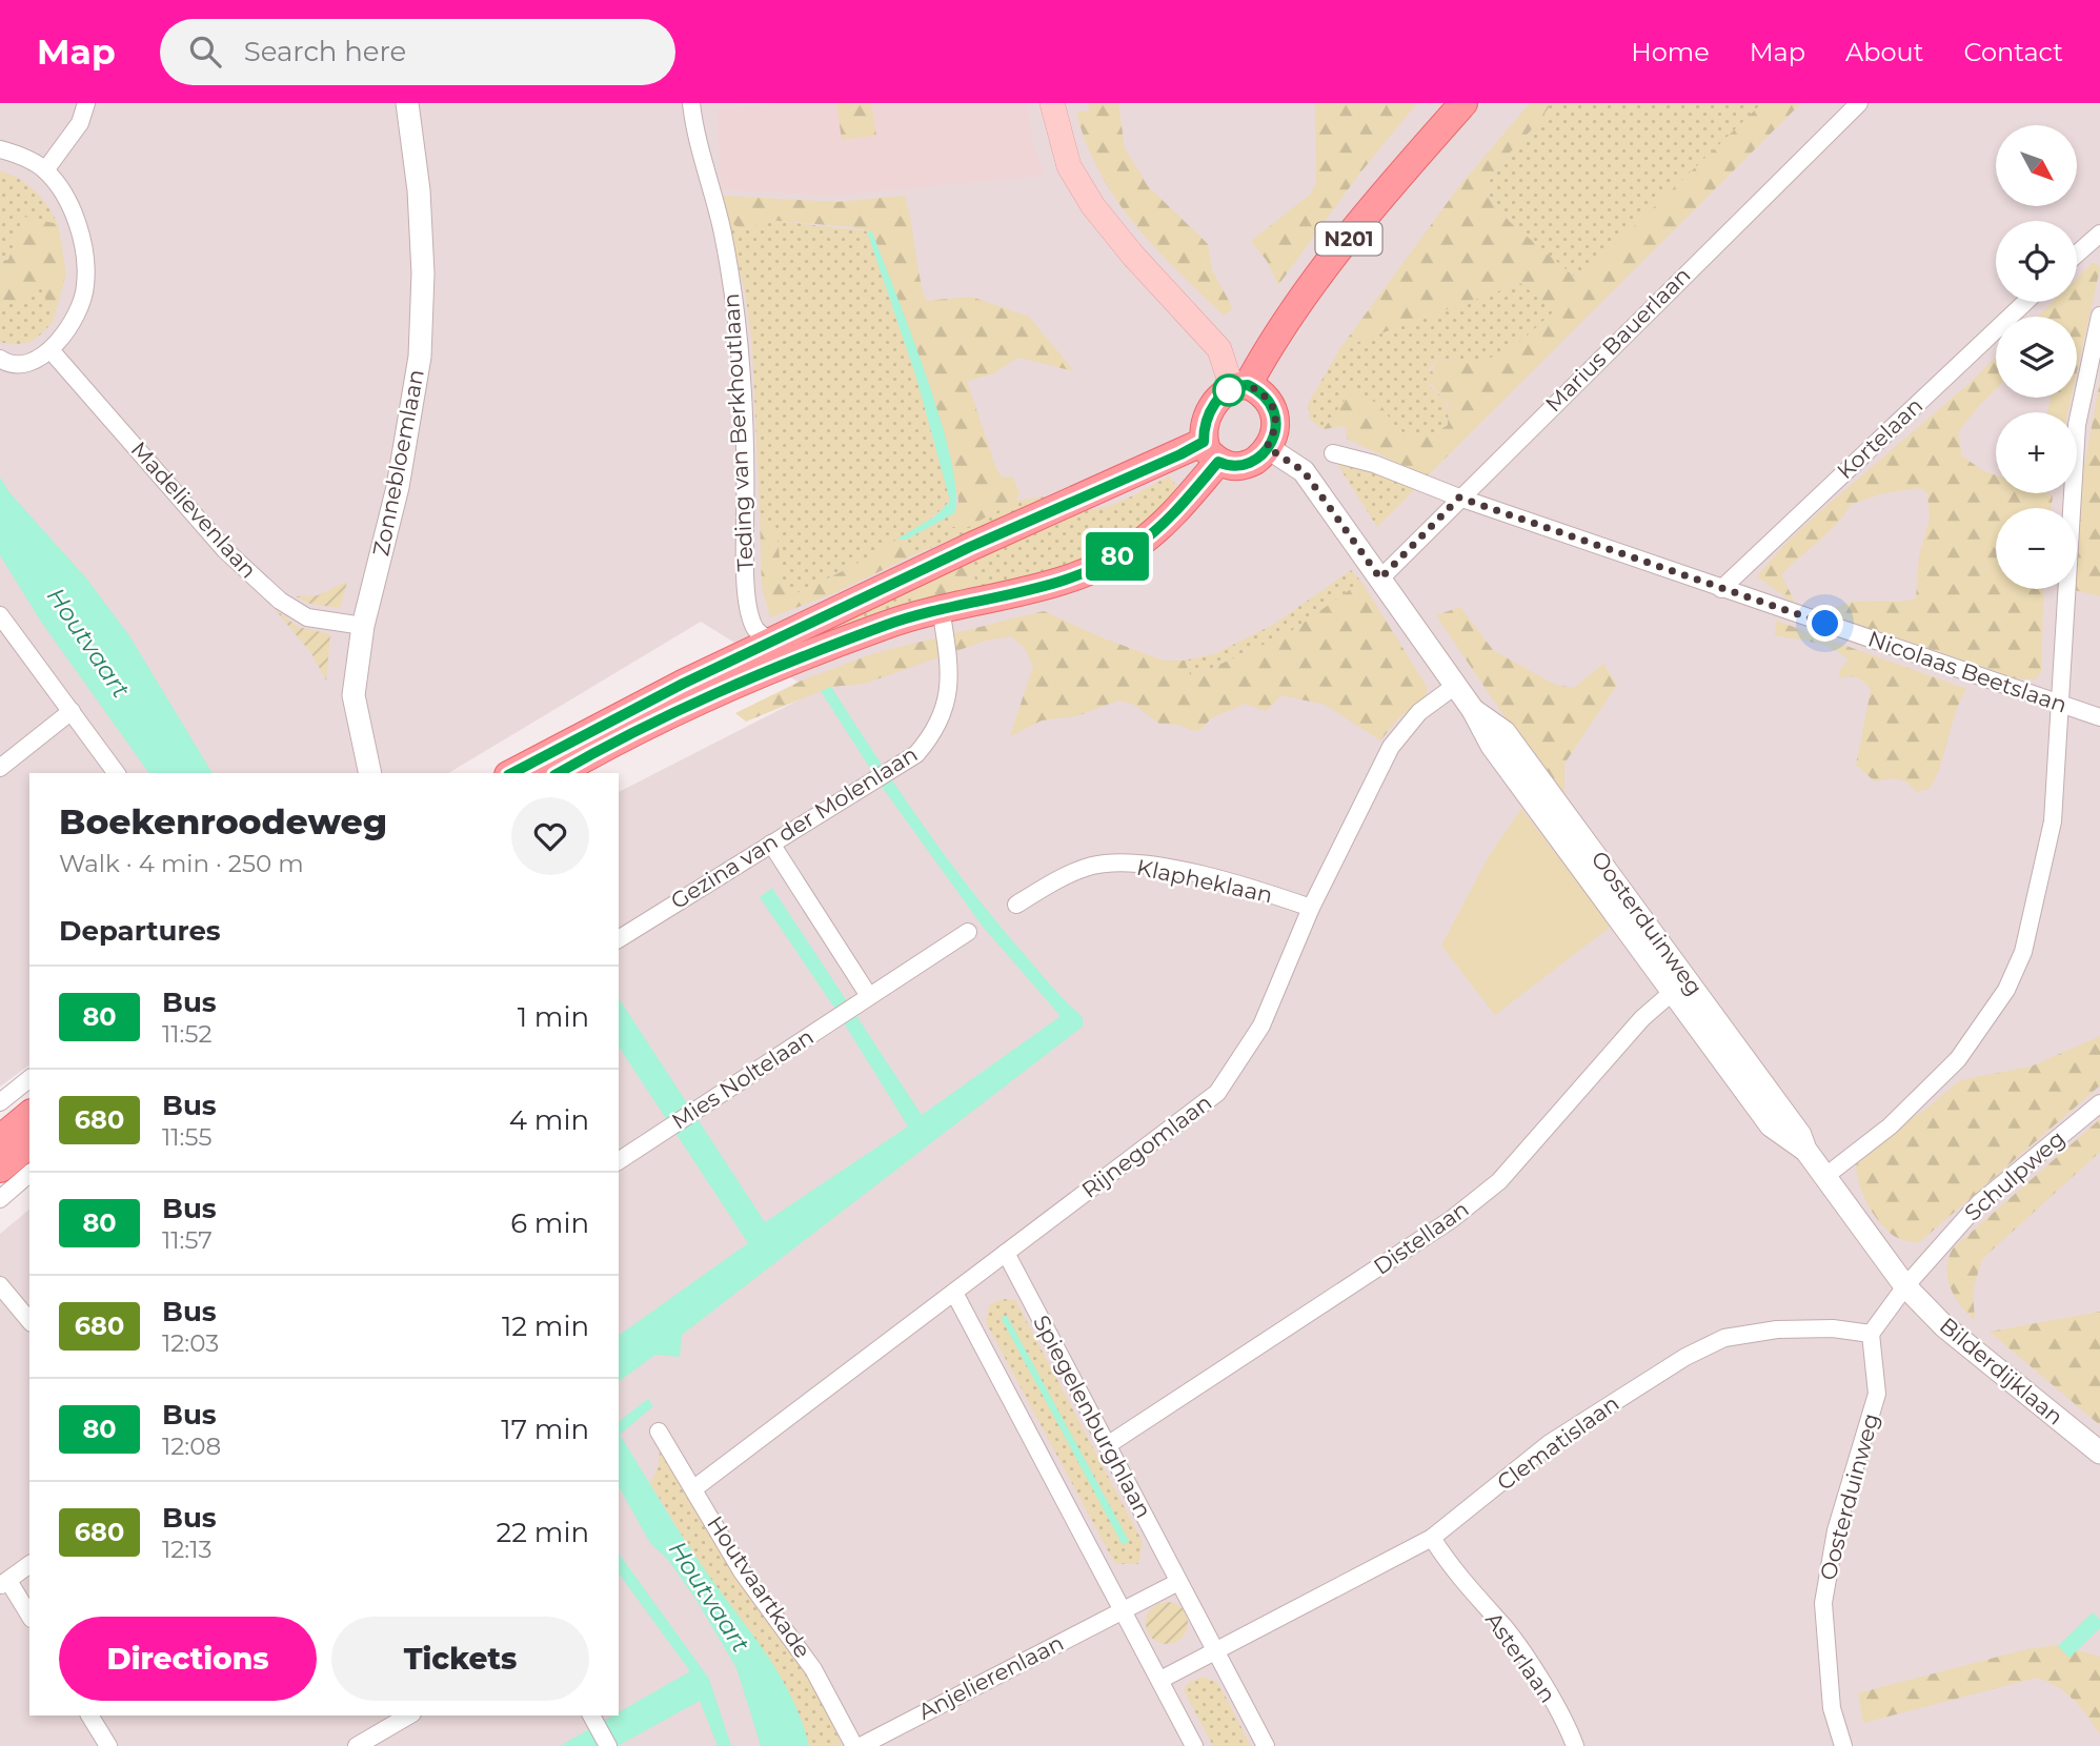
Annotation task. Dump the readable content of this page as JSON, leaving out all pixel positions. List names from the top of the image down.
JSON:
{
  "streets": {
    "main road": ["N201"],
    "street": [
      "Marius Bauerlaan",
      "Teding van Berkhoutlaan",
      "Kortelaan",
      "Zonnebloemlaan",
      "Madelievenlaan",
      "Nicolaas Beetslaan",
      "Gezina van der Molenlaan",
      "Klapheklaan",
      "Oosterduinweg",
      "Mies Noltelaan",
      "Rijnegomlaan",
      "Schulpweg",
      "Distellaan",
      "Bilderdijklaan",
      "Spiegelenburghlaan",
      "Clematislaan",
      "Houtvaartkade",
      "Asterlaan",
      "Anjelierenlaan"
    ]
  },
  "crossings": [
    ["N201", "Teding van Berkhoutlaan"],
    ["N201", "Gezina van der Molenlaan"],
    ["N201", "Oosterduinweg"],
    ["Marius Bauerlaan", "Nicolaas Beetslaan"],
    ["Marius Bauerlaan", "Oosterduinweg"],
    ["Kortelaan", "Nicolaas Beetslaan"],
    ["Zonnebloemlaan", "Madelievenlaan"],
    ["Klapheklaan", "Rijnegomlaan"],
    ["Oosterduinweg", "Rijnegomlaan"],
    ["Oosterduinweg", "Schulpweg"],
    ["Oosterduinweg", "Distellaan"],
    ["Oosterduinweg", "Bilderdijklaan"],
    ["Oosterduinweg", "Clematislaan"],
    ["Rijnegomlaan", "Spiegelenburghlaan"],
    ["Rijnegomlaan", "Houtvaartkade"],
    ["Schulpweg", "Bilderdijklaan"],
    ["Distellaan", "Spiegelenburghlaan"],
    ["Spiegelenburghlaan", "Clematislaan"],
    ["Spiegelenburghlaan", "Anjelierenlaan"],
    ["Clematislaan", "Asterlaan"]
  ],
  "water": ["Houtvaart"],
  "lines": ["bus line 80"],
  "north": "bottom right",
  "page": {
    "header": "Map",
    "search": "Search here",
    "nav": [
      "Home",
      "Map",
      "About",
      "Contact"
    ],
    "on_map": "80",
    "map_buttons": ["+", "−"],
    "heading": [
      ["Boekenroodeweg", "Walk · 4 min · 250 m"],
      "Departures"
    ],
    "list": [
      {
        "mark": "80",
        "name": "Bus",
        "note": "11:52",
        "value": "1 min"
      },
      {
        "mark": "680",
        "name": "Bus",
        "note": "11:55",
        "value": "4 min"
      },
      {
        "mark": "80",
        "name": "Bus",
        "note": "11:57",
        "value": "6 min"
      },
      {
        "mark": "680",
        "name": "Bus",
        "note": "12:03",
        "value": "12 min"
      },
      {
        "mark": "80",
        "name": "Bus",
        "note": "12:08",
        "value": "17 min"
      },
      {
        "mark": "680",
        "name": "Bus",
        "note": "12:13",
        "value": "22 min"
      }
    ],
    "buttons": ["Directions", "Tickets"]
  }
}
